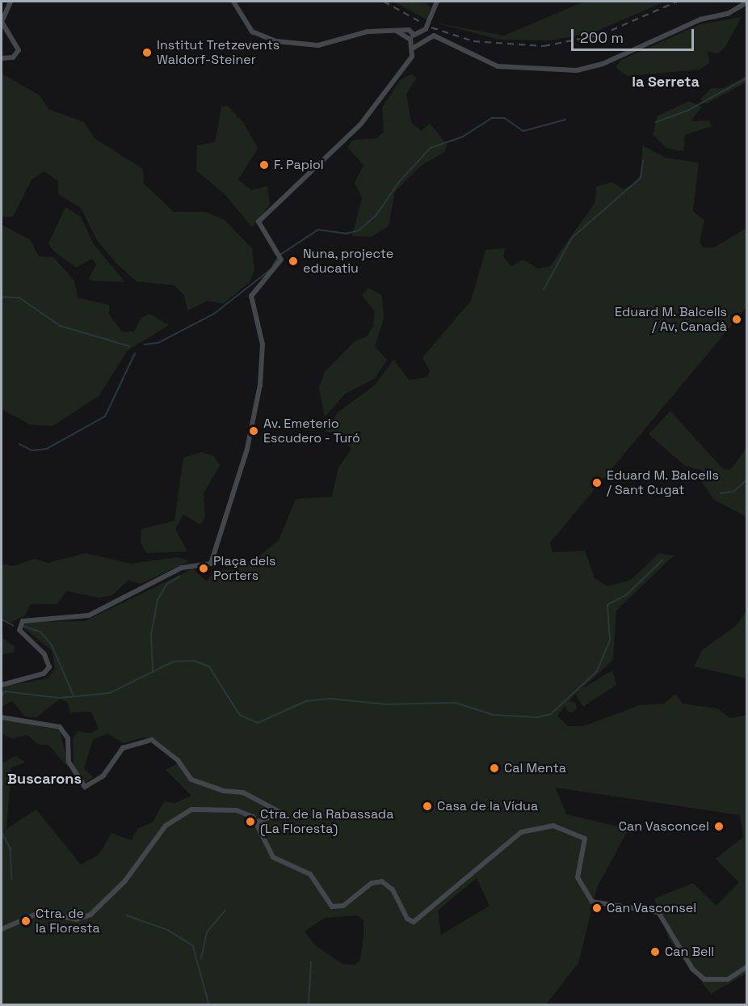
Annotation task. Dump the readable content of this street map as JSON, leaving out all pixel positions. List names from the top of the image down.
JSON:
{
  "districts": ["la Serreta", "Buscarons"],
  "places": [
    "Institut Tretzevents Waldorf-Steiner",
    "F. Papiol",
    "Nuna, projecte educatiu",
    "Eduard M. Balcells / Av, Canadà",
    "Av. Emeterio Escudero - Turó",
    "Eduard M. Balcells / Sant Cugat",
    "Plaça dels Porters",
    "Cal Menta",
    "Casa de la Vídua",
    "Ctra. de la Rabassada (La Floresta)",
    "Can Vasconcel",
    "Can Vasconsel",
    "Ctra. de la Floresta",
    "Can Bell"
  ],
  "scale_bar": "200 m"
}
